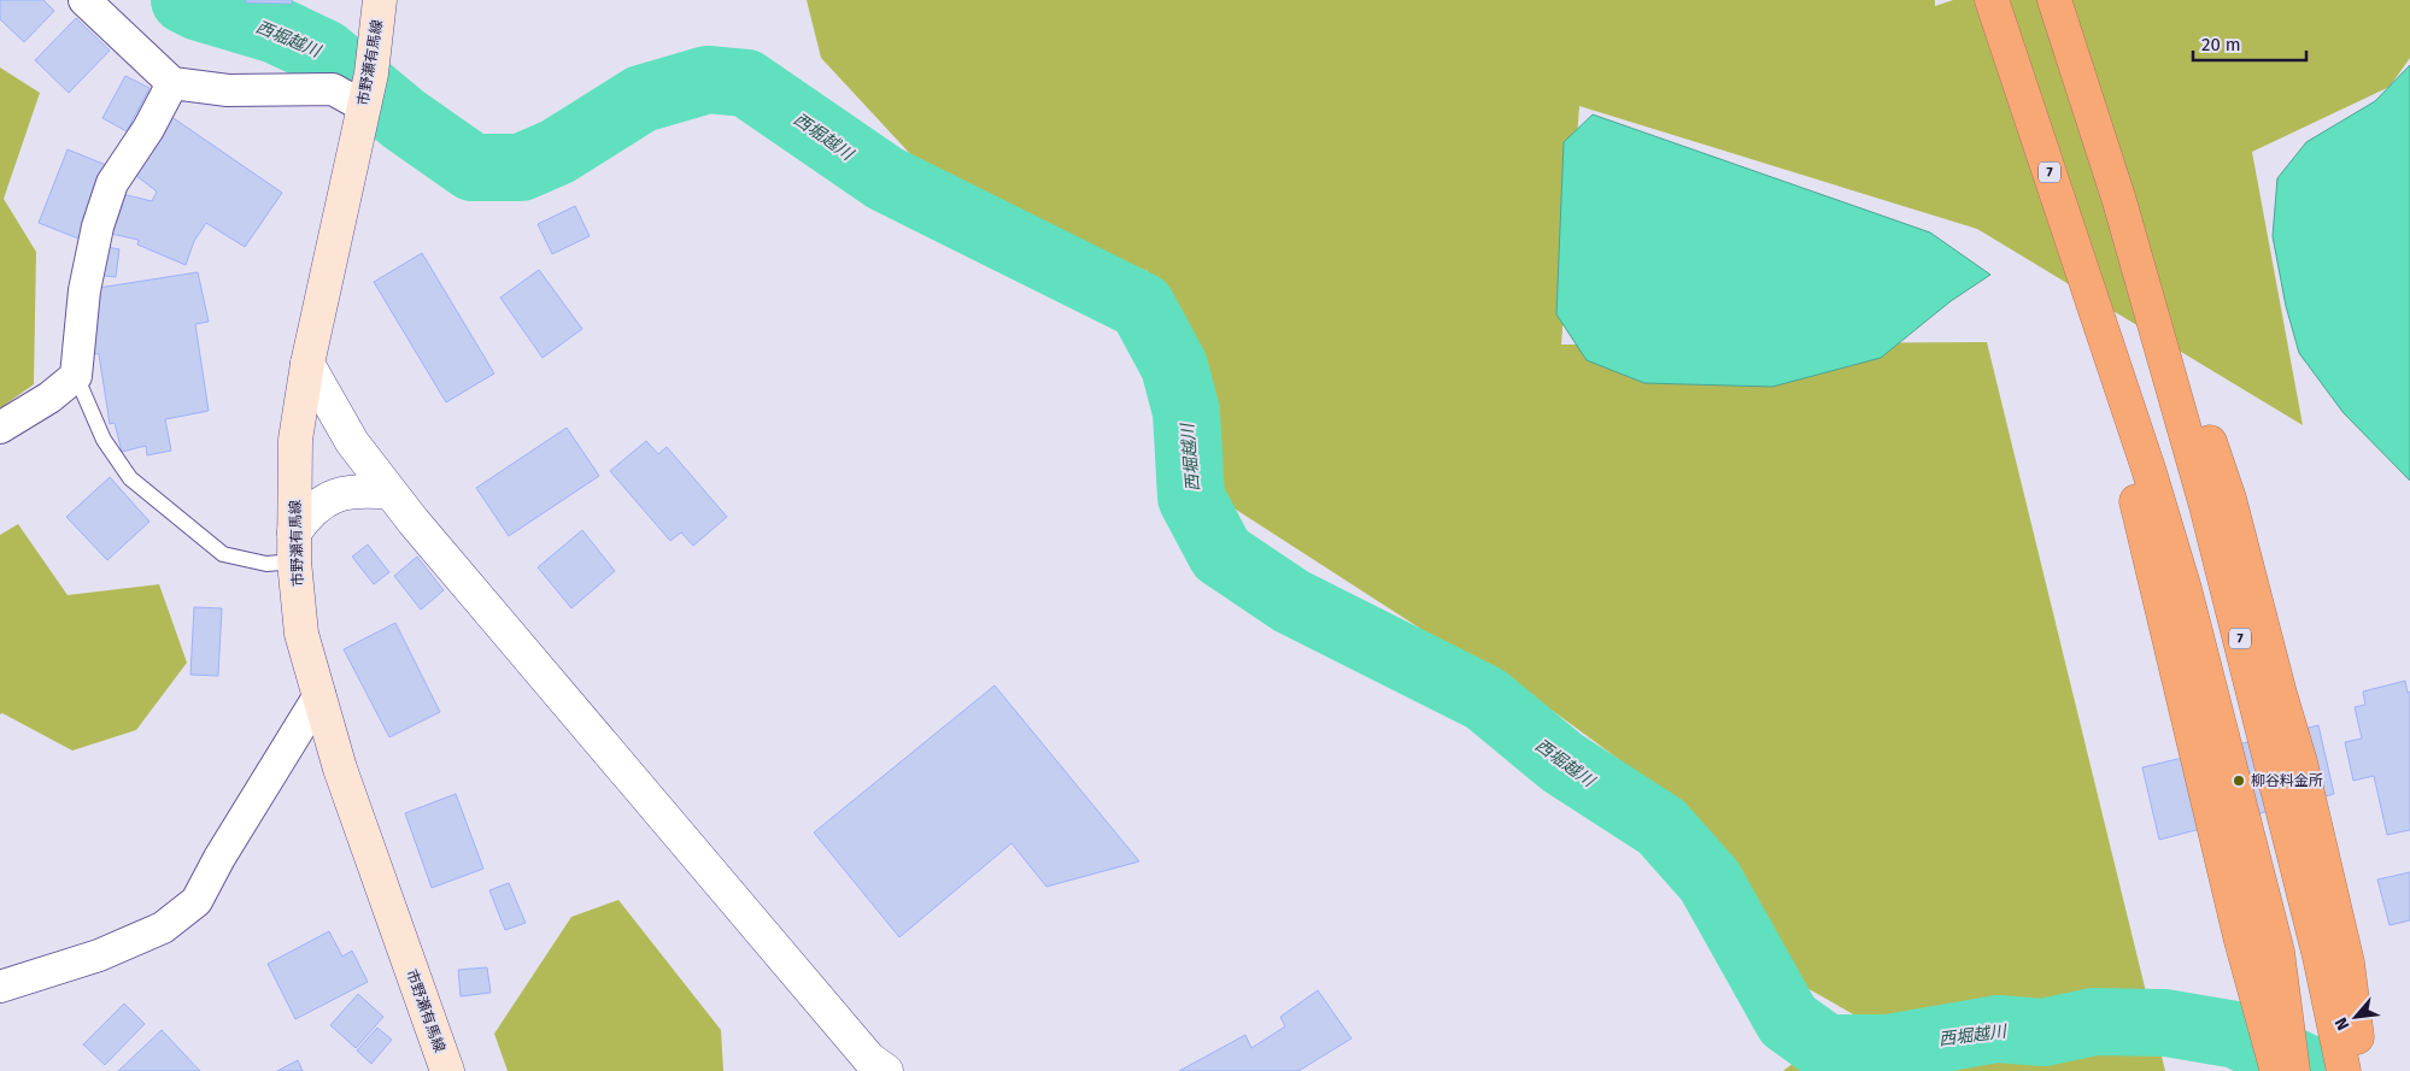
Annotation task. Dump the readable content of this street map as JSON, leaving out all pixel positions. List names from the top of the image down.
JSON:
{
  "streets": {
    "highway": ["7"],
    "main road": ["市野瀬有馬線"]
  },
  "water": ["西堀越川"],
  "places": ["柳谷料金所"],
  "scale_bar": "20 m",
  "north": "bottom left"
}
